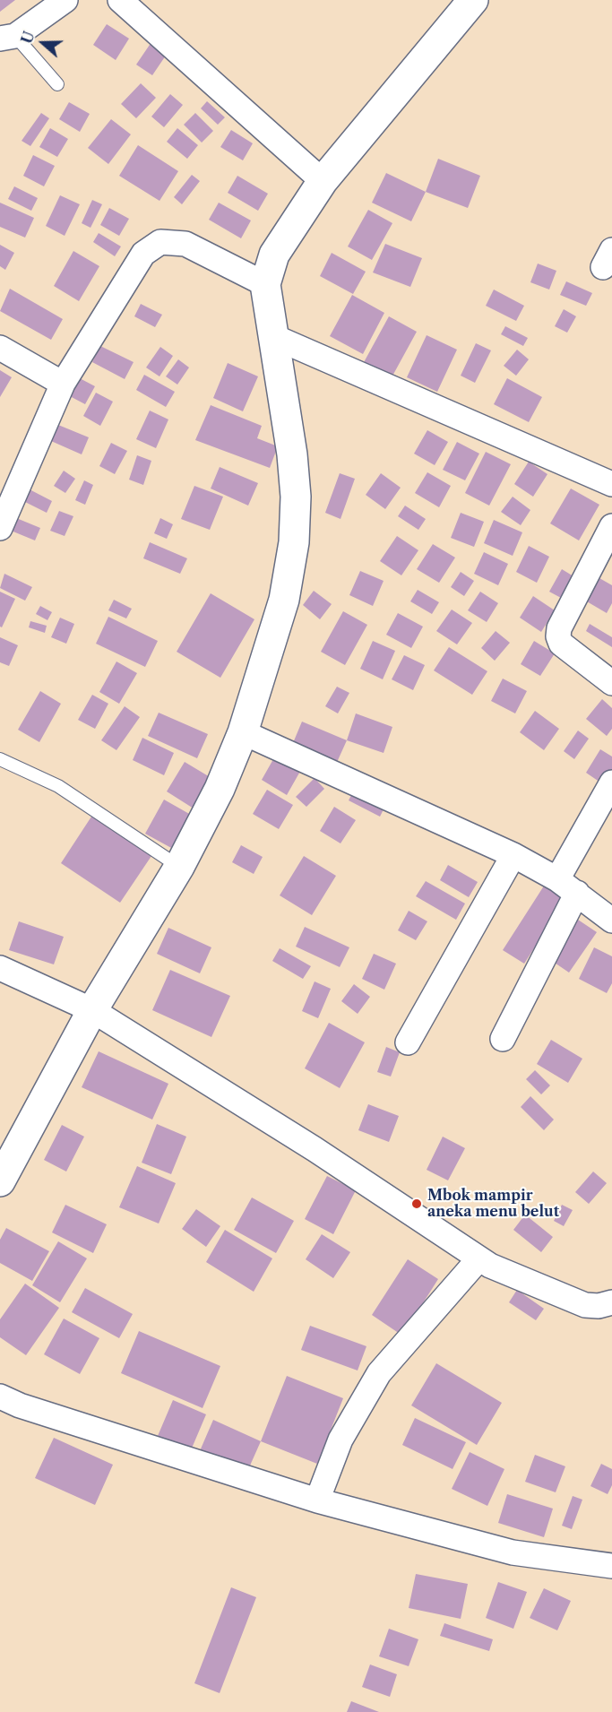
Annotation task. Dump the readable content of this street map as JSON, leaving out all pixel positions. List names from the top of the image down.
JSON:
{
  "places": ["Mbok mampir aneka menu belut"],
  "north": "left"
}
